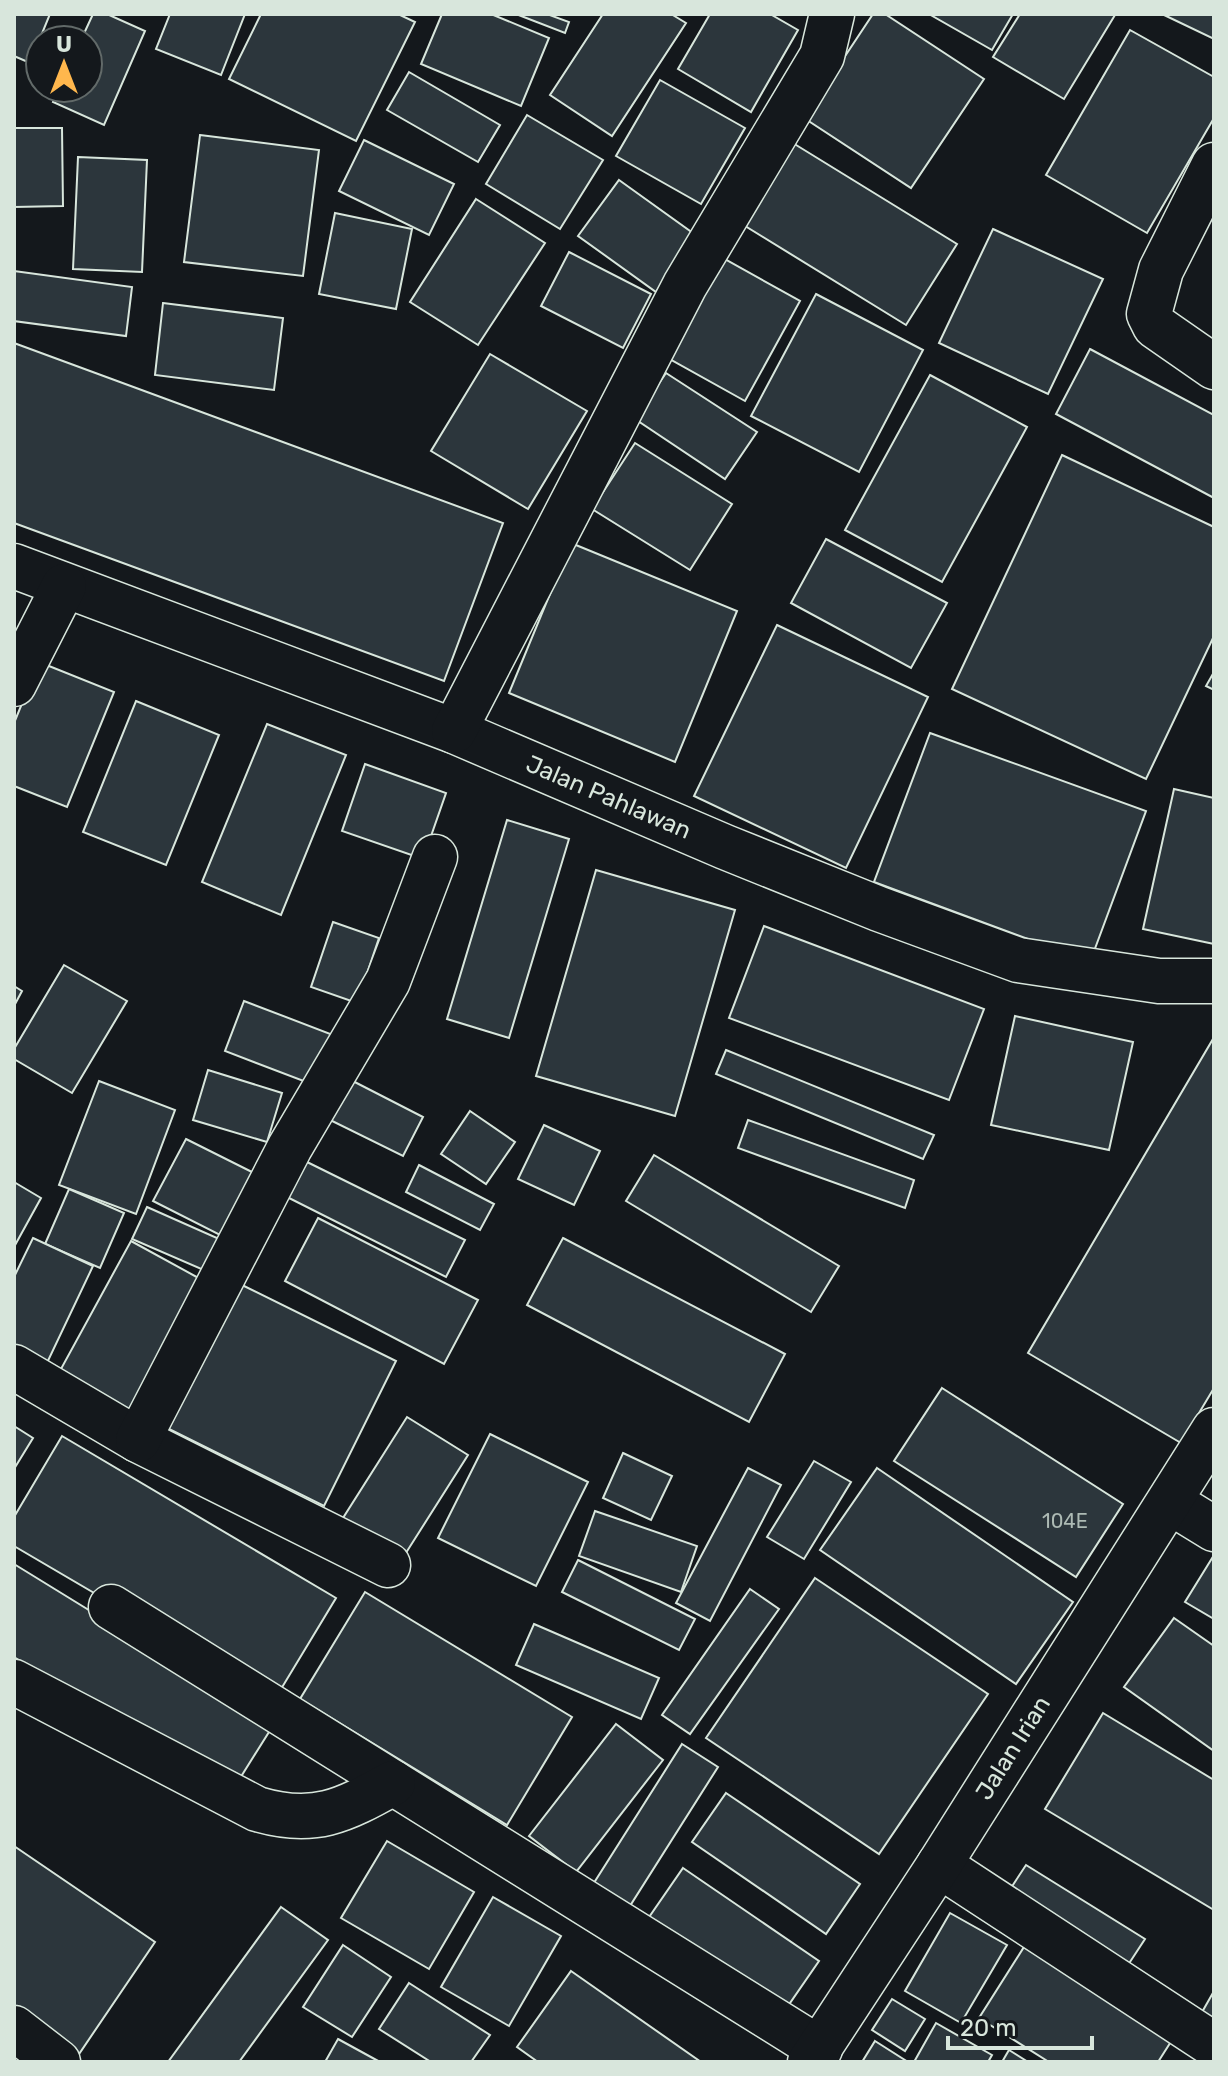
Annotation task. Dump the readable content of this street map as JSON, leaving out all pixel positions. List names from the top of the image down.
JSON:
{
  "streets": {
    "street": ["Jalan Pahlawan", "Jalan Irian"]
  },
  "house_numbers": ["104E"],
  "scale_bar": "20 m",
  "north": "top"
}
